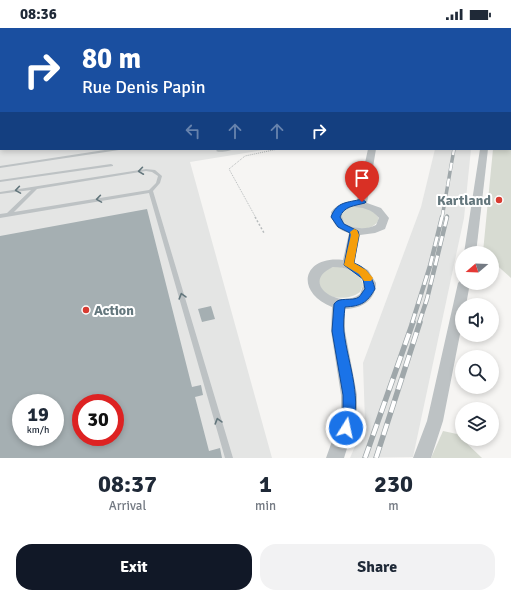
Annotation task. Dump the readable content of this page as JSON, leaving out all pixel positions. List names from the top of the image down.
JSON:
{
  "places": ["Kartland", "Action"],
  "north": "left",
  "page": {
    "status": "08:36",
    "turn": ["80 m", "Rue Denis Papin"],
    "speed": "19 km/h",
    "limit": "30",
    "eta": [
      "08:37",
      "Arrival",
      "1",
      "min",
      "230",
      "m"
    ],
    "buttons": ["Exit", "Share"]
  }
}
